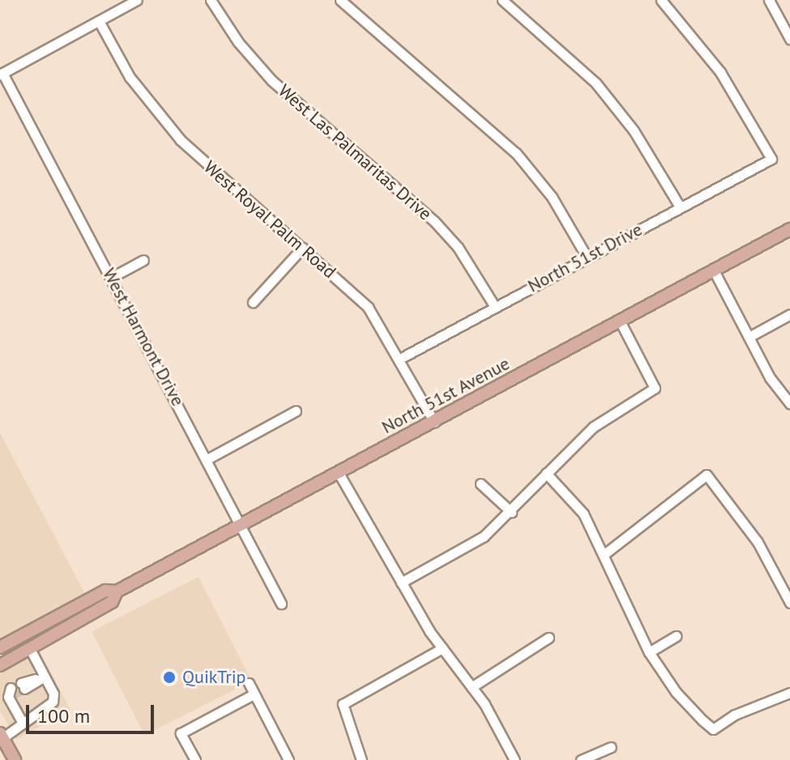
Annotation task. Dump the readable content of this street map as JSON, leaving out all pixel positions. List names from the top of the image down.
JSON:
{
  "streets": {
    "main road": ["North 51st Avenue"],
    "street": [
      "West Las Palmaritas Drive",
      "West Royal Palm Road",
      "North 51st Drive",
      "West Harmont Drive"
    ]
  },
  "crossings": [
    ["West Las Palmaritas Drive", "North 51st Drive"],
    ["West Royal Palm Road", "North 51st Drive"],
    ["West Royal Palm Road", "North 51st Avenue"],
    ["West Harmont Drive", "North 51st Avenue"]
  ],
  "places": ["QuikTrip"],
  "scale_bar": "100 m"
}
